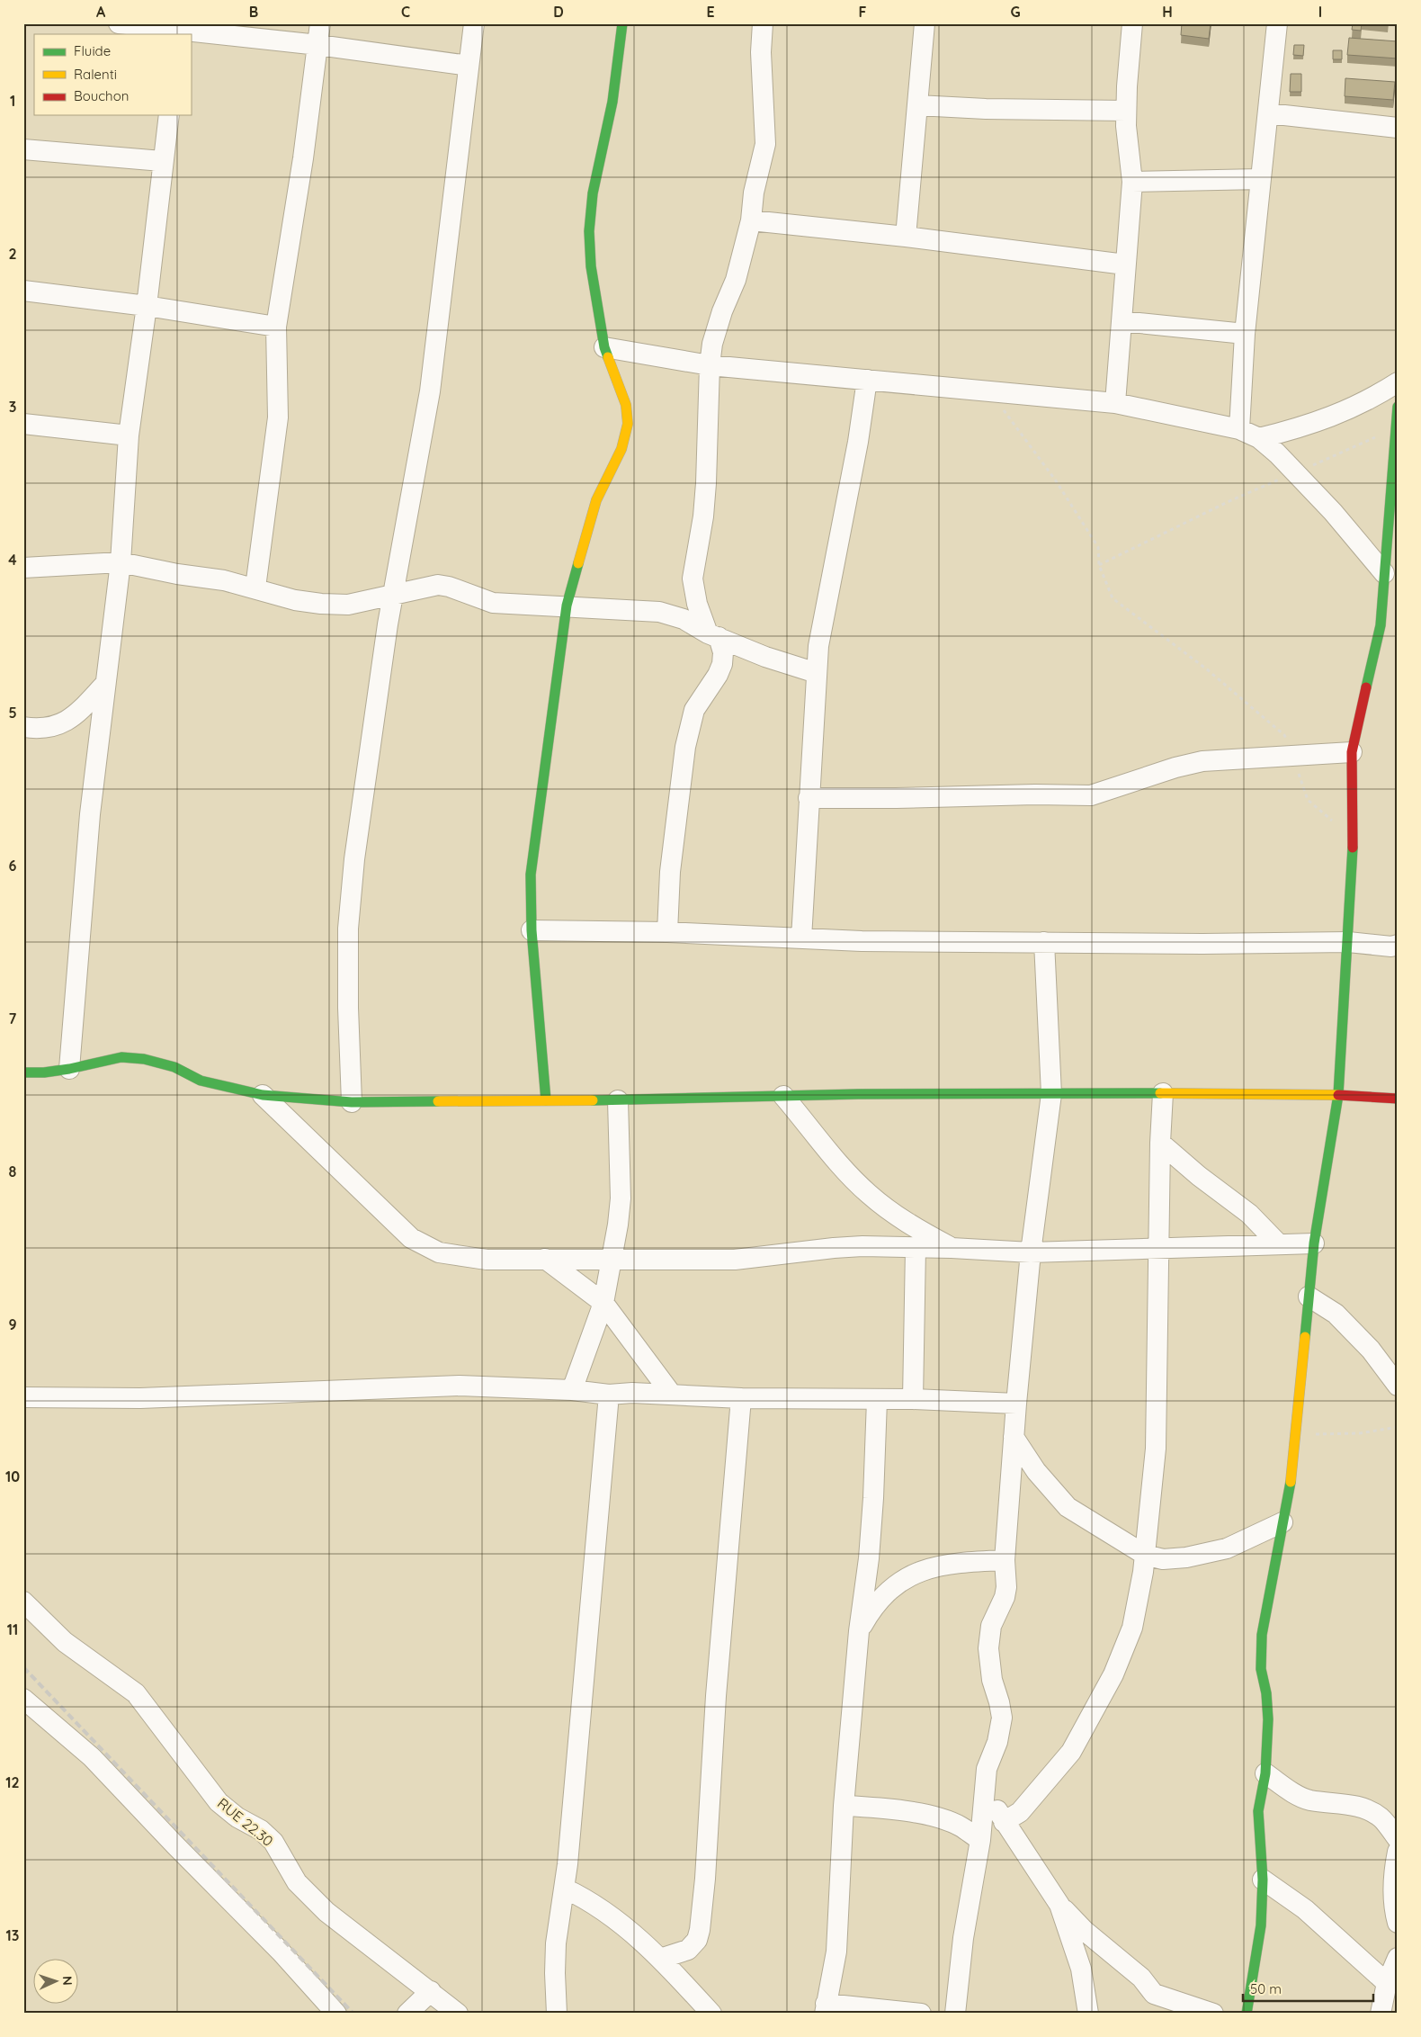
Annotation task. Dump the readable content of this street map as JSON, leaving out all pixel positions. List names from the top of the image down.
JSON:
{
  "streets": {
    "street": ["RUE 22.30"]
  },
  "legend": ["Fluide", "Ralenti", "Bouchon"],
  "scale_bar": "50 m",
  "north": "right",
  "grid": {
    "columns": [
      "A",
      "B",
      "C",
      "D",
      "E",
      "F",
      "G",
      "H",
      "I"
    ],
    "rows": [
      "1",
      "2",
      "3",
      "4",
      "5",
      "6",
      "7",
      "8",
      "9",
      "10",
      "11",
      "12",
      "13"
    ]
  }
}
